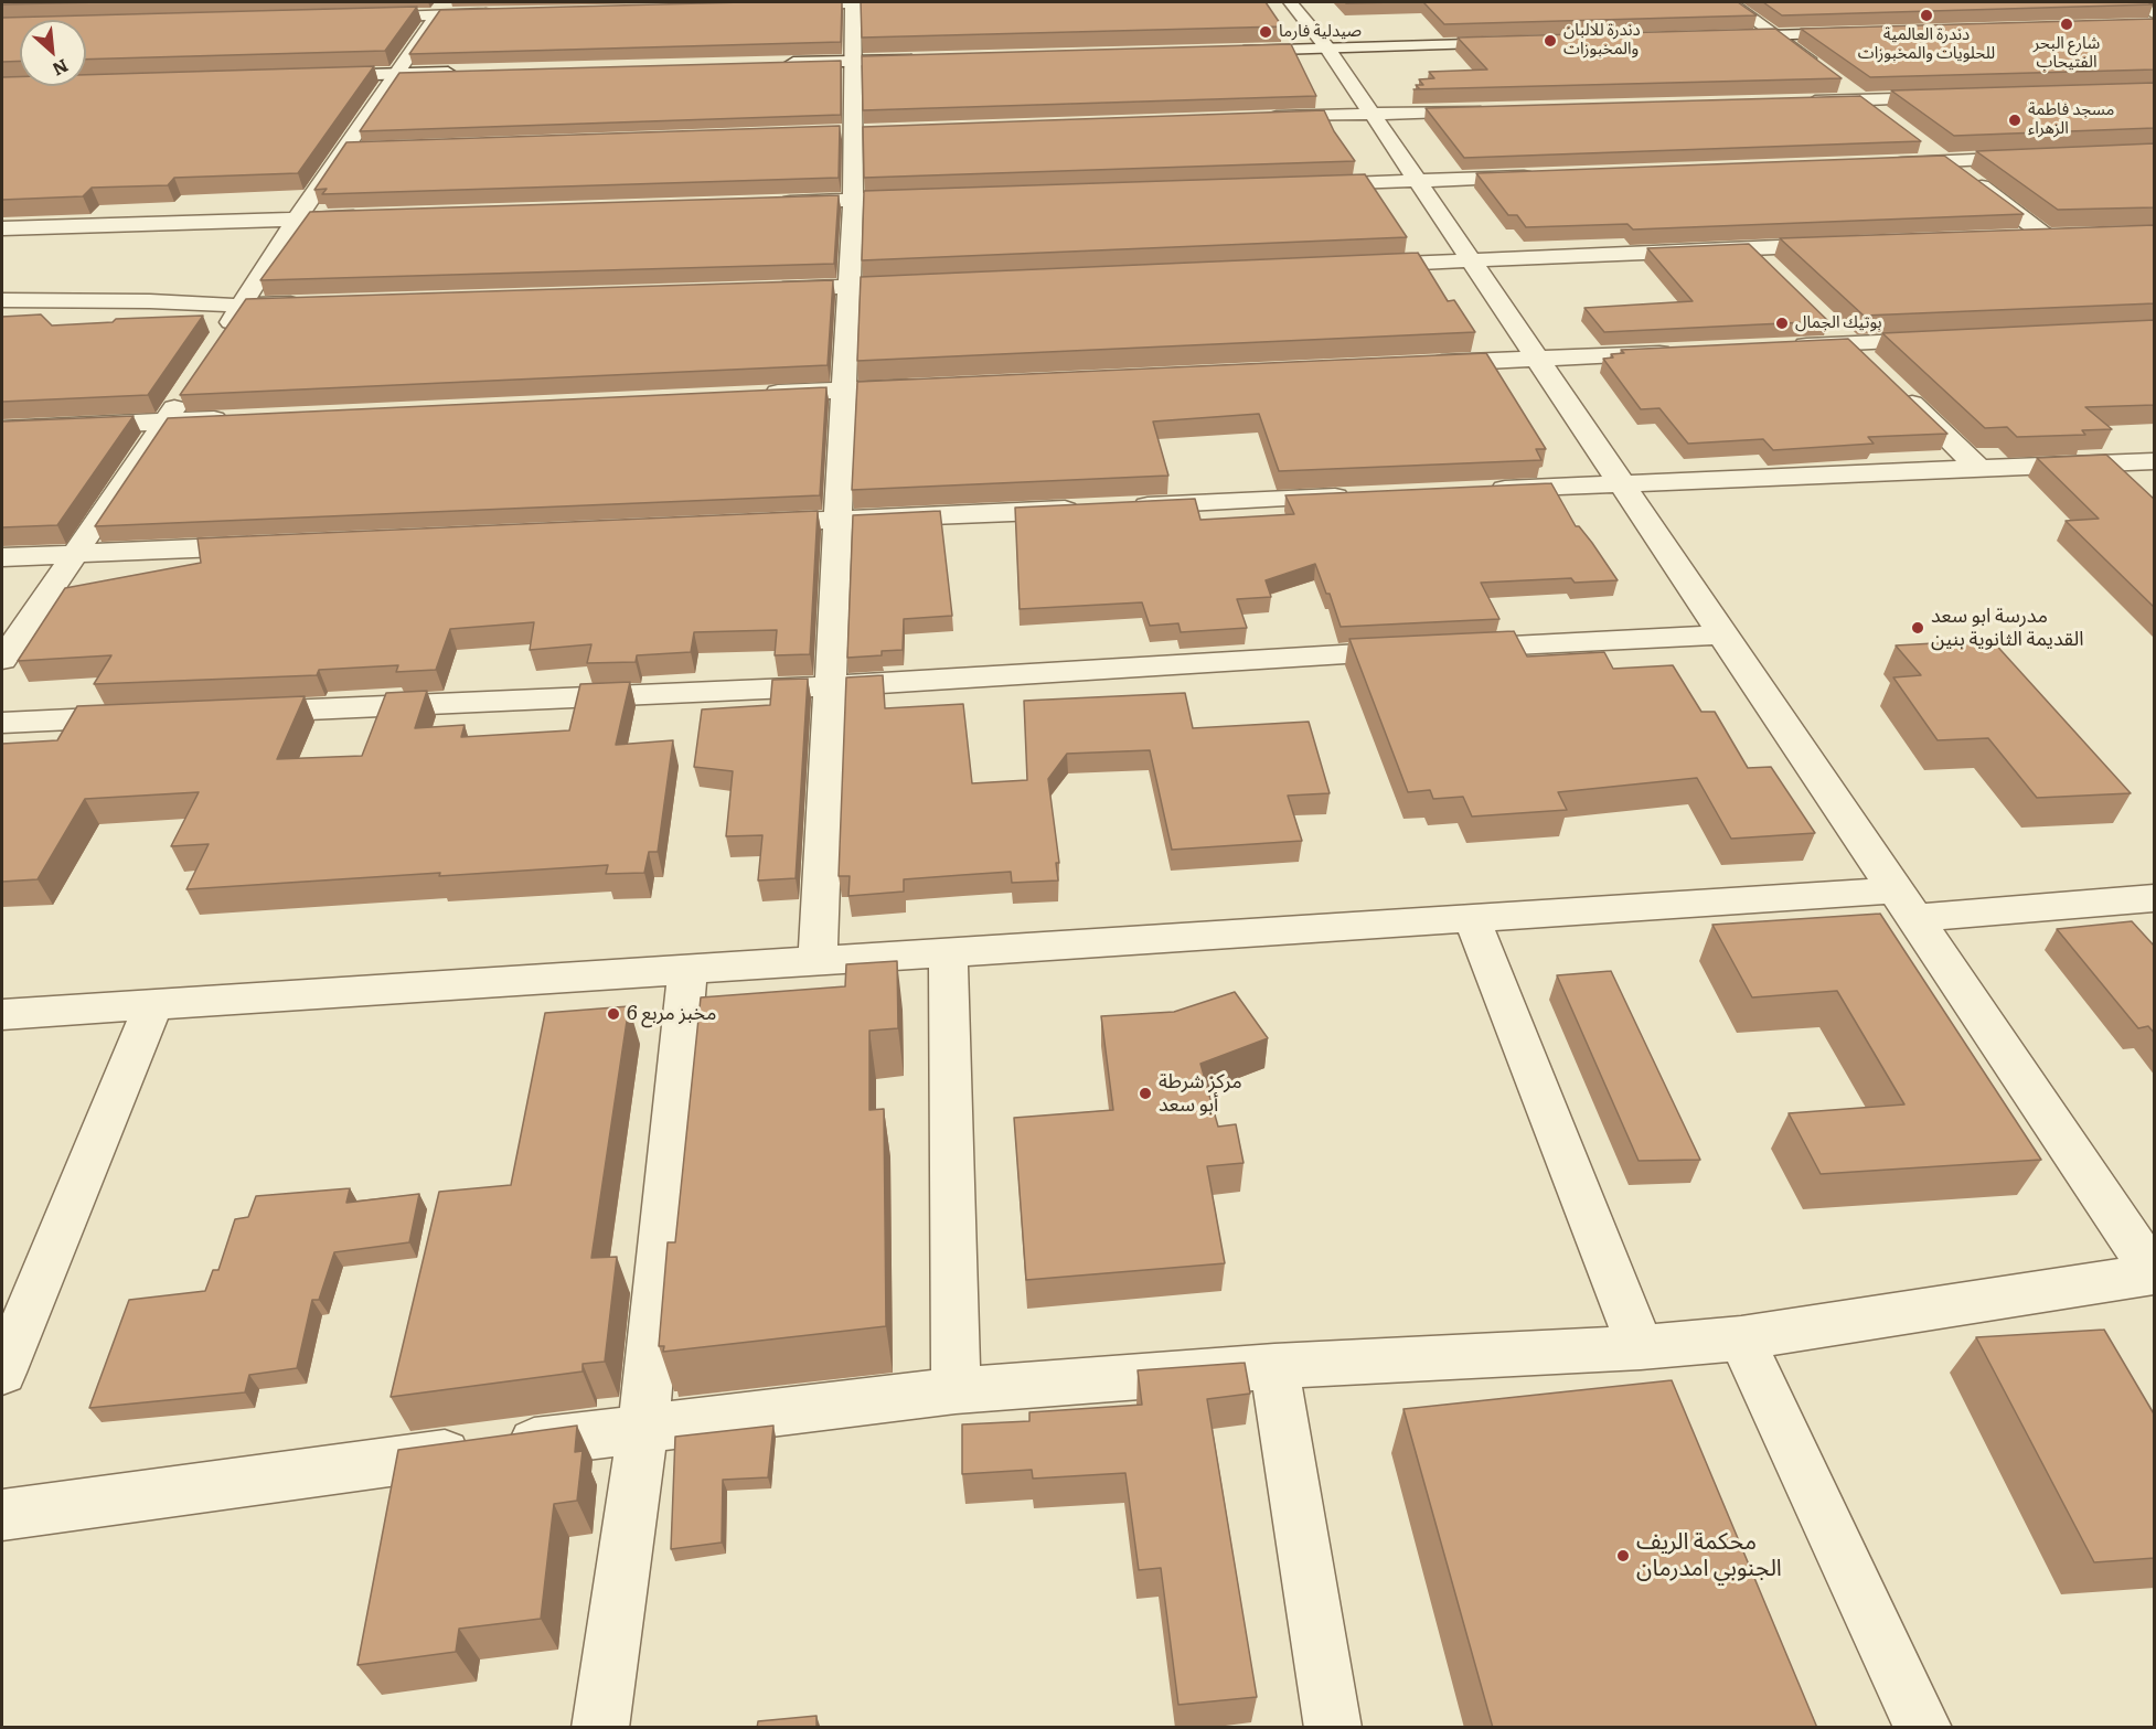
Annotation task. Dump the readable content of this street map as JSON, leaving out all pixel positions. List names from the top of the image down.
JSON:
{
  "places": [
    "دندرة العالمية للحلويات والمخبوزات",
    "شارع البحر الفتيحاب",
    "صيدلية فارما",
    "دندرة للالبان والمخبوزات",
    "مسجد فاطمة الزهراء",
    "بوتيك الجمال",
    "مدرسة ابو سعد القديمة الثانوية بنين",
    "مخبز مربع 6",
    "مركز شرطة أبو سعد",
    "محكمة الريف الجنوبي امدرمان"
  ],
  "north": "bottom right"
}
